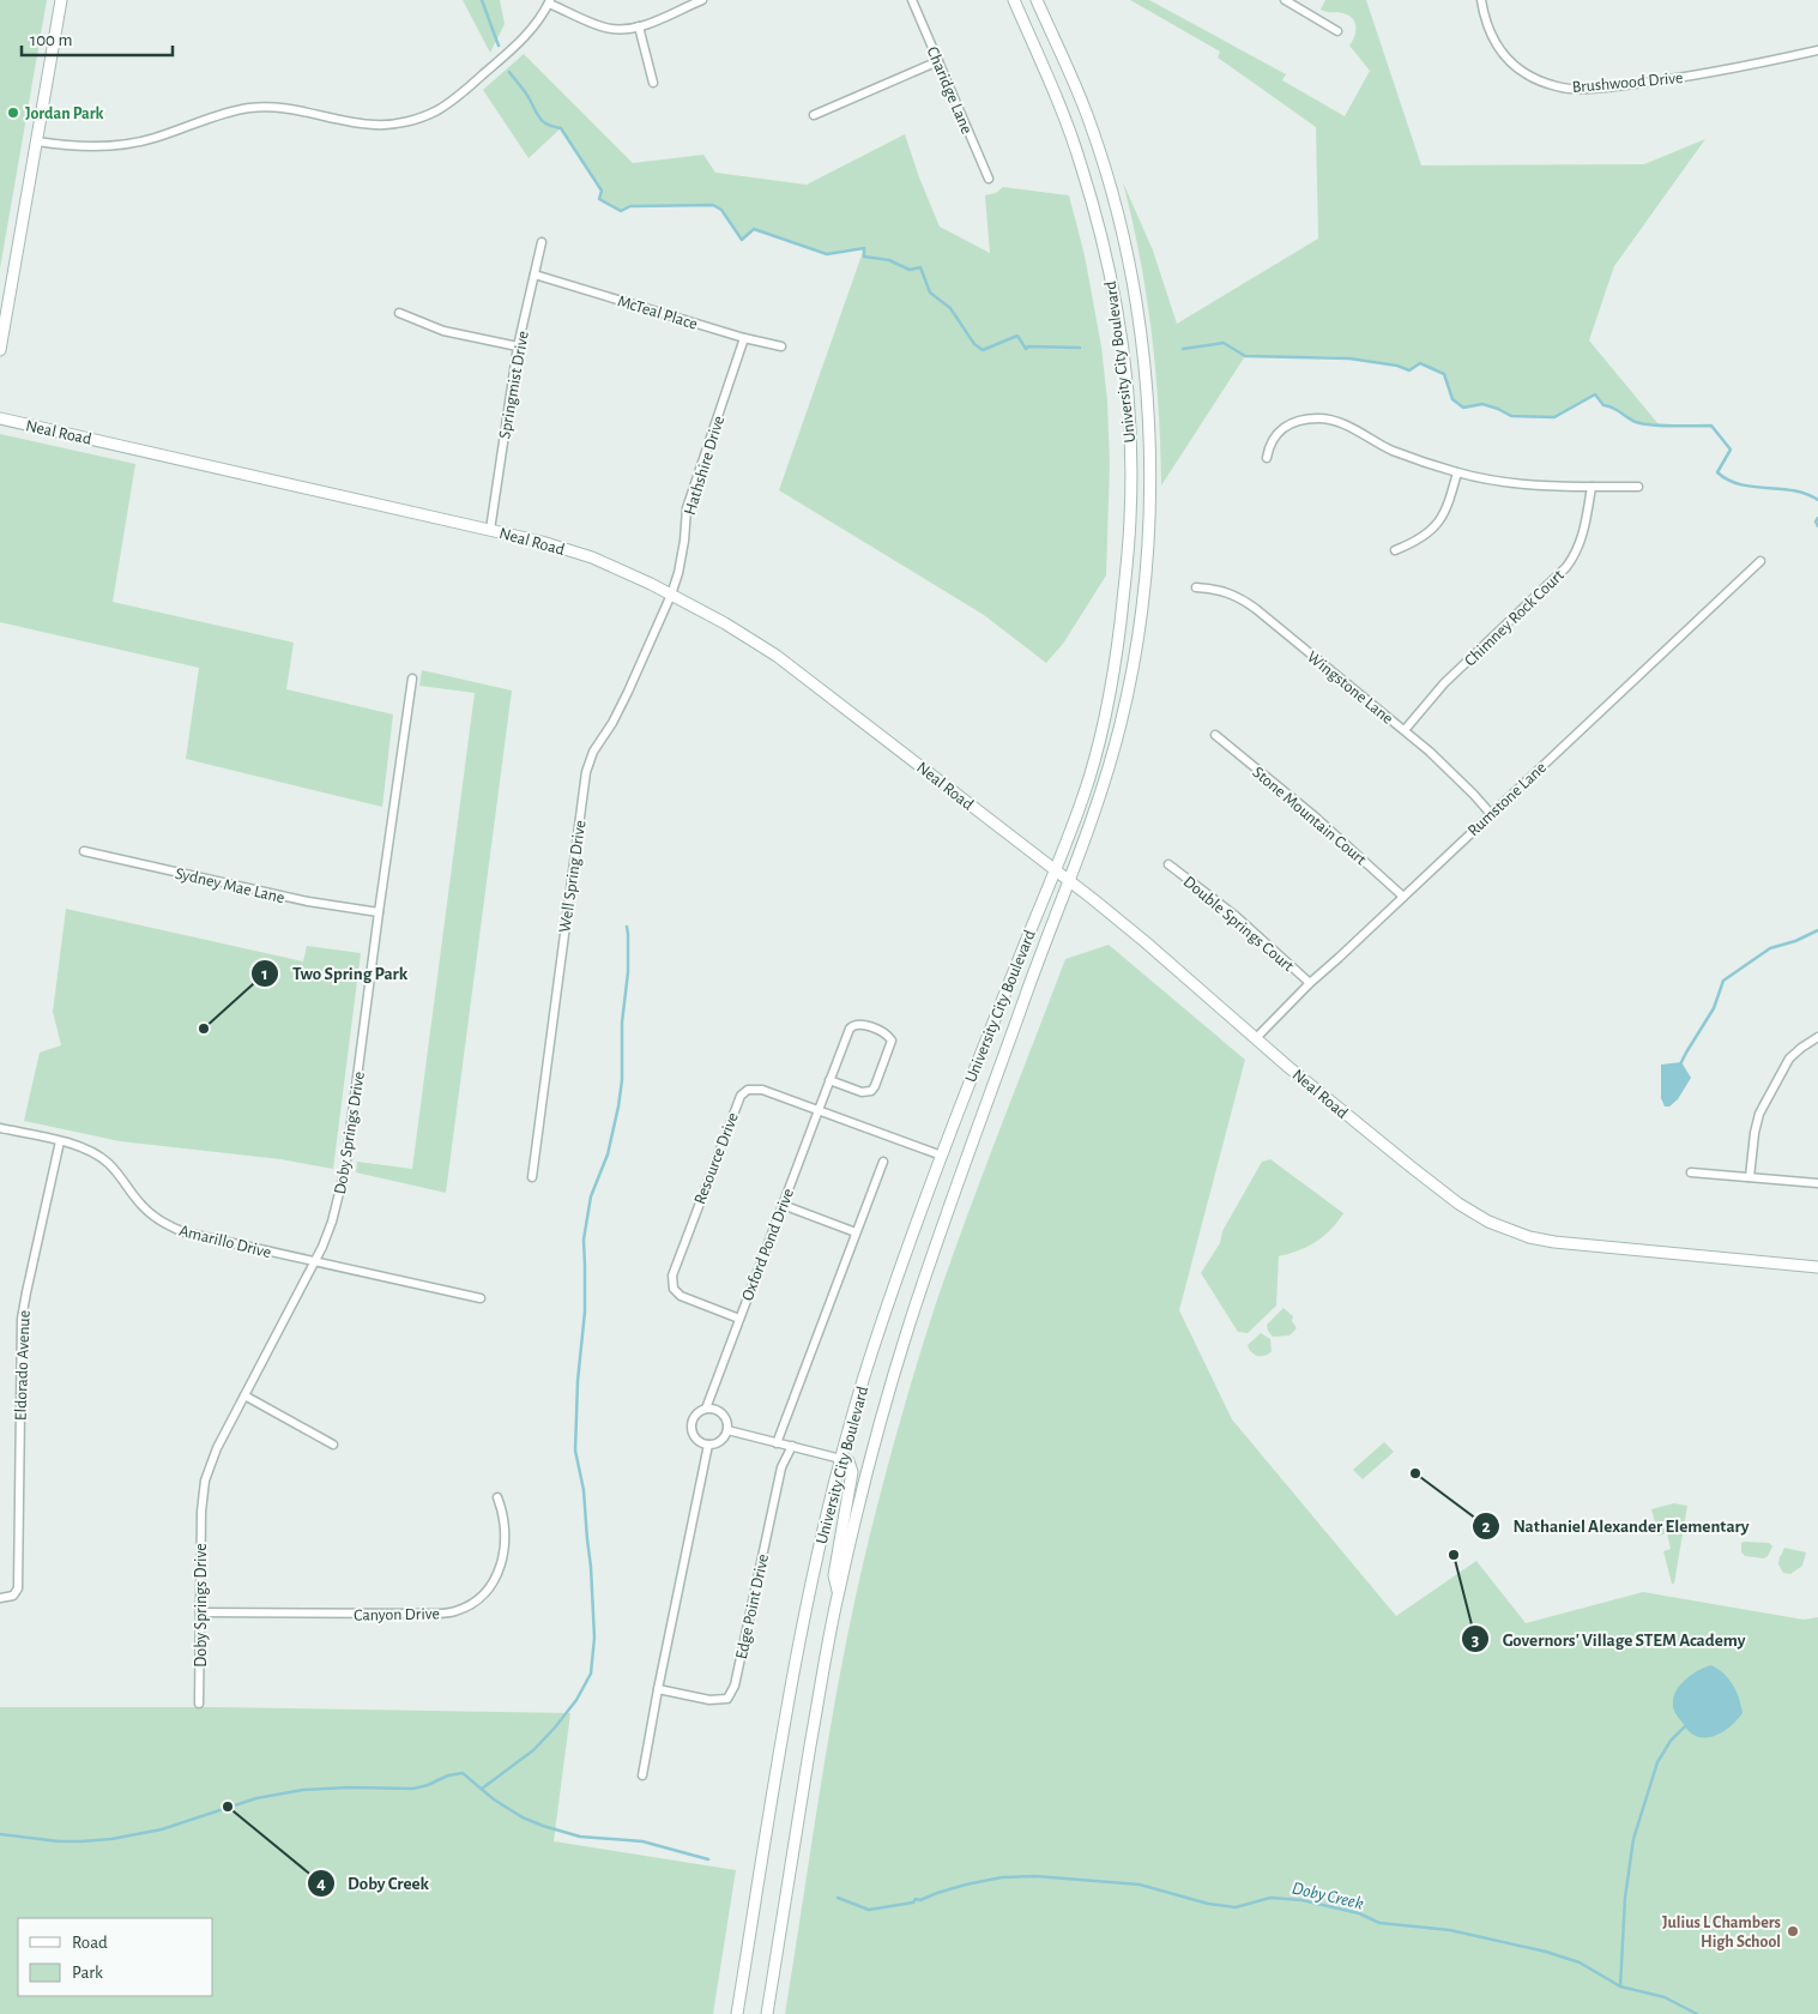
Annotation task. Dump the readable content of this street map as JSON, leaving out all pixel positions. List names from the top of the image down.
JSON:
{
  "streets": {
    "main road": ["University City Boulevard", "Neal Road"],
    "street": [
      "Brushwood Drive",
      "Charidge Lane",
      "McTeal Place",
      "Springmist Drive",
      "Hathshire Drive",
      "Chimney Rock Court",
      "Wingstone Lane",
      "Rumstone Lane",
      "Stone Mountain Court",
      "Well Spring Drive",
      "Sydney Mae Lane",
      "Double Springs Court",
      "Doby Springs Drive",
      "Resource Drive",
      "Amarillo Drive",
      "Oxford Pond Drive",
      "Eldorado Avenue",
      "Edge Point Drive",
      "Canyon Drive"
    ]
  },
  "crossings": [
    ["McTeal Place", "Springmist Drive"],
    ["McTeal Place", "Hathshire Drive"],
    ["University City Boulevard", "Neal Road"],
    ["University City Boulevard", "Resource Drive"],
    ["Springmist Drive", "Neal Road"],
    ["Neal Road", "Hathshire Drive"],
    ["Neal Road", "Rumstone Lane"],
    ["Neal Road", "Well Spring Drive"],
    ["Hathshire Drive", "Well Spring Drive"],
    ["Chimney Rock Court", "Wingstone Lane"],
    ["Wingstone Lane", "Rumstone Lane"],
    ["Rumstone Lane", "Stone Mountain Court"],
    ["Rumstone Lane", "Double Springs Court"],
    ["Sydney Mae Lane", "Doby Springs Drive"],
    ["Doby Springs Drive", "Amarillo Drive"],
    ["Doby Springs Drive", "Canyon Drive"],
    ["Resource Drive", "Oxford Pond Drive"],
    ["Amarillo Drive", "Eldorado Avenue"]
  ],
  "water": ["Doby Creek"],
  "places": [
    "Jordan Park",
    "Two Spring Park",
    "Nathaniel Alexander Elementary",
    "Governors' Village STEM Academy",
    "Doby Creek",
    "Julius L Chambers High School"
  ],
  "legend": ["Road", "Park"],
  "scale_bar": "100 m"
}
